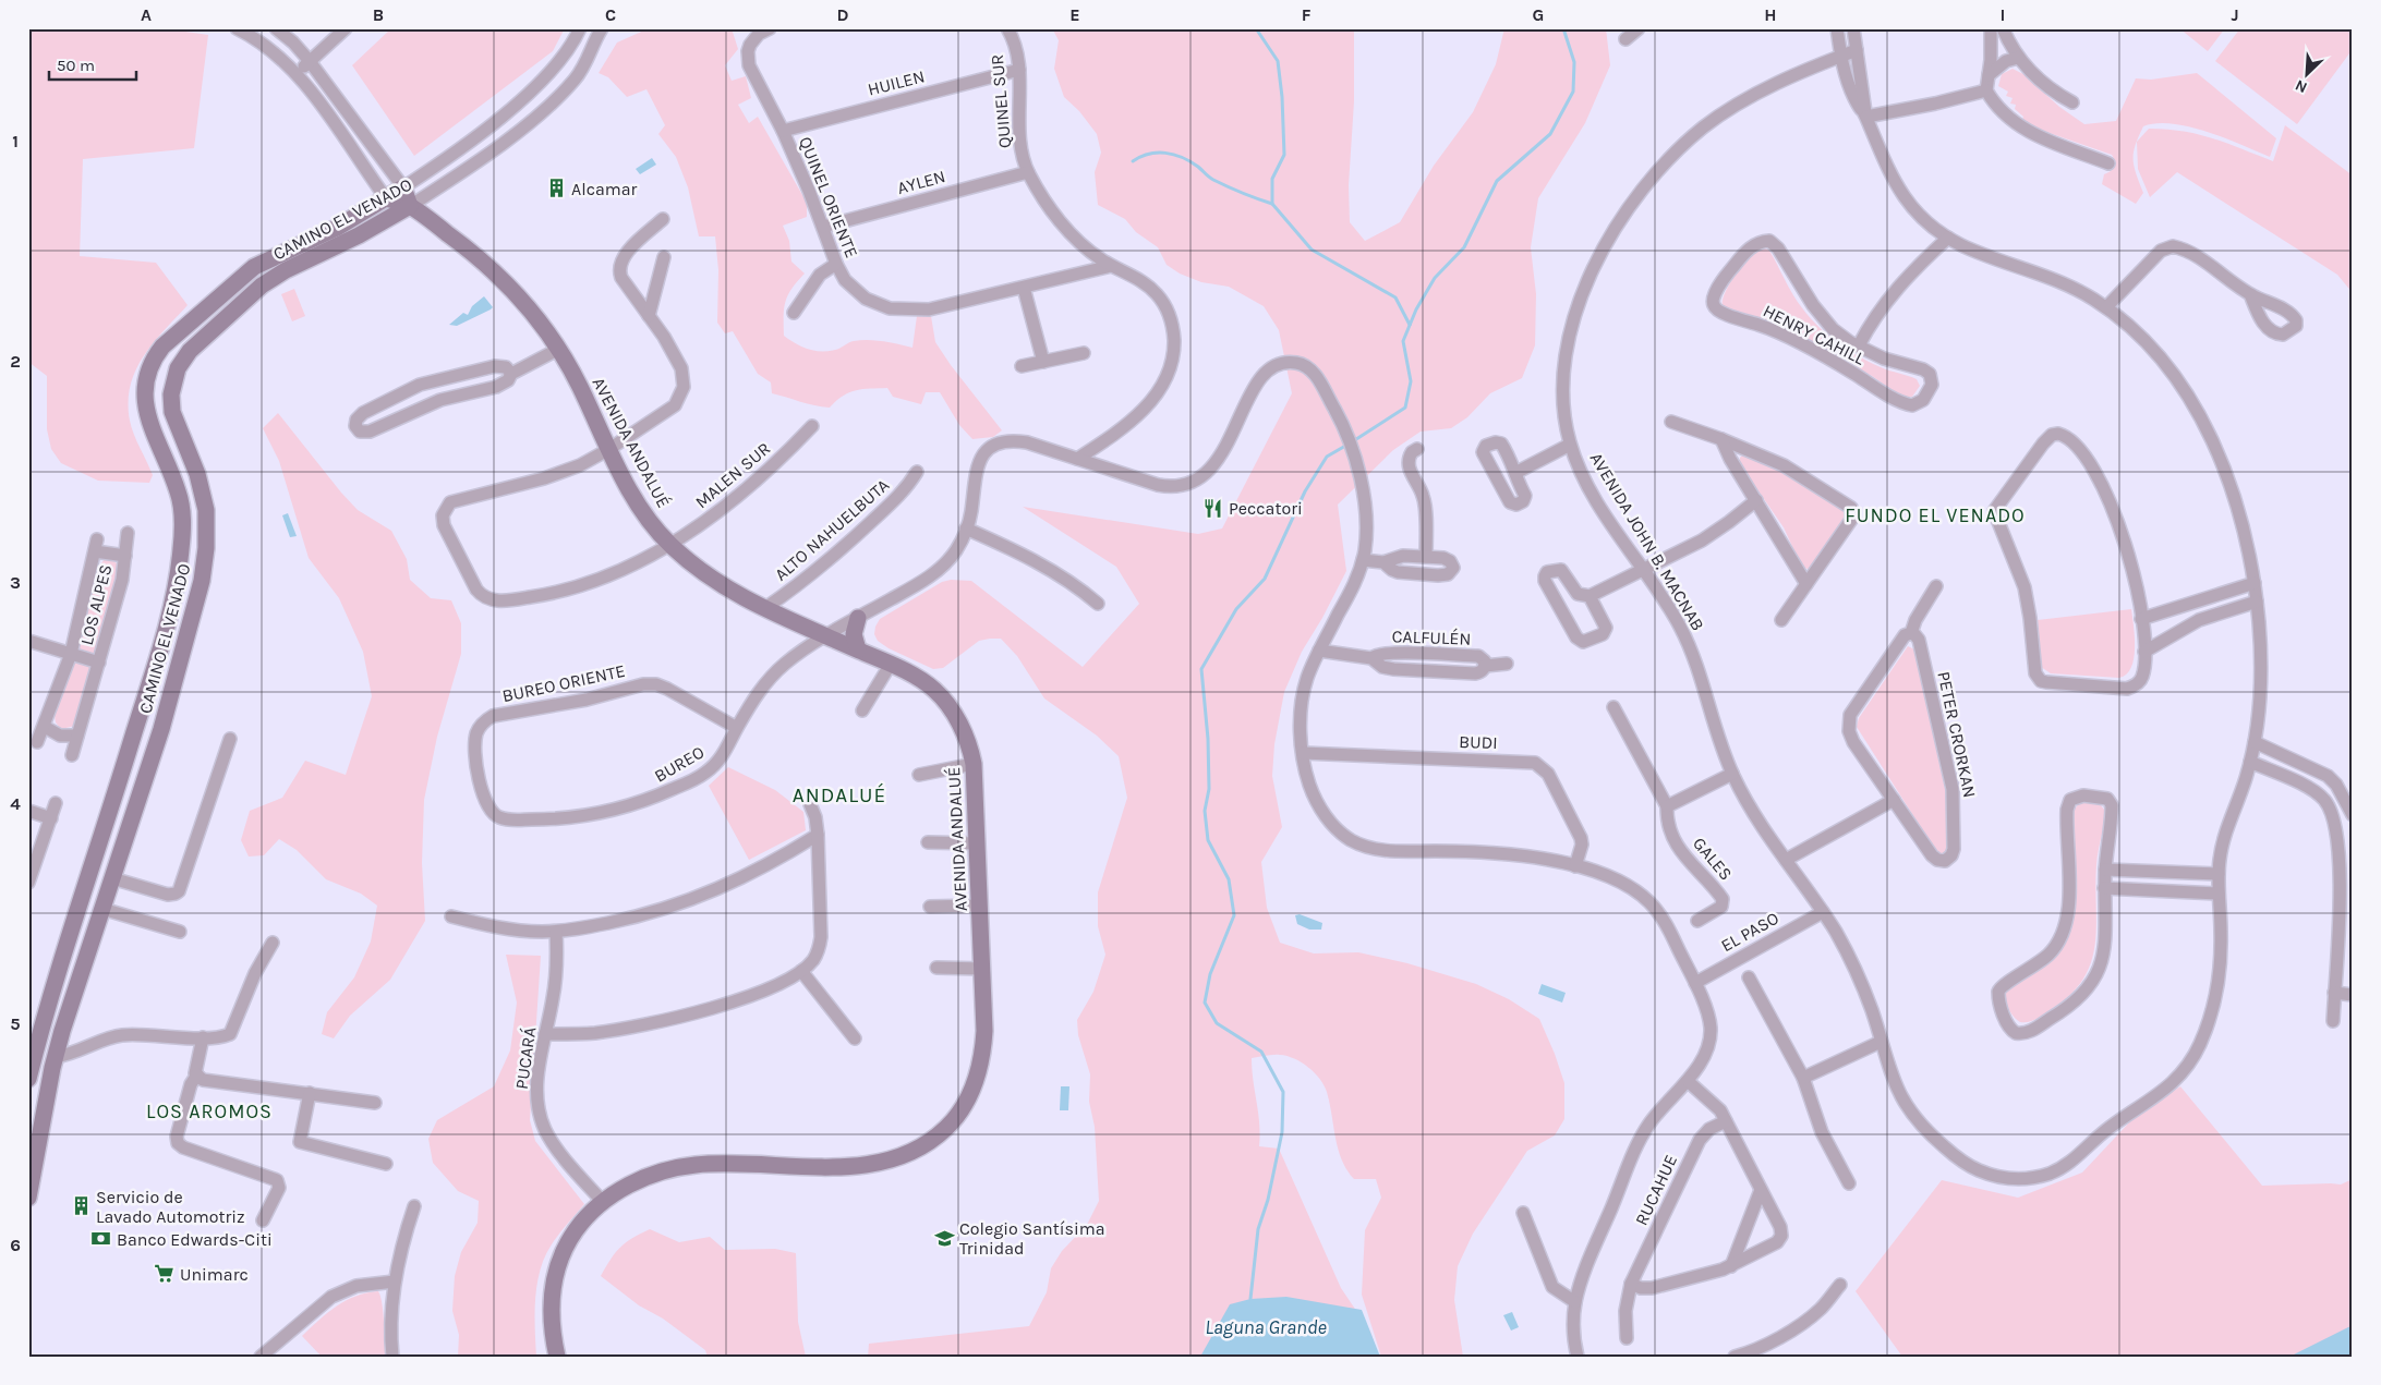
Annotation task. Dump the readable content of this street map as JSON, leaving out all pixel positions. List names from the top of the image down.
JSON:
{
  "streets": {
    "street": [
      "HUILEN",
      "QUINEL SUR",
      "AYLEN",
      "QUINEL ORIENTE",
      "CAMINO EL VENADO",
      "HENRY CAHILL",
      "AVENIDA ANDALUÉ",
      "MALEN SUR",
      "ALTO NAHUELBUTA",
      "AVENIDA JOHN B. MACNAB",
      "LOS ALPES",
      "CALFULÉN",
      "BUREO ORIENTE",
      "PETER CRORKAN",
      "BUDI",
      "BUREO",
      "GALES",
      "EL PASO",
      "PUCARÁ",
      "RUCAHUE"
    ]
  },
  "crossings": [
    ["HUILEN", "QUINEL SUR"],
    ["HUILEN", "QUINEL ORIENTE"],
    ["QUINEL SUR", "AYLEN"],
    ["QUINEL SUR", "QUINEL ORIENTE"],
    ["QUINEL SUR", "BUREO"],
    ["AYLEN", "QUINEL ORIENTE"],
    ["CAMINO EL VENADO", "AVENIDA ANDALUÉ"],
    ["HENRY CAHILL", "AVENIDA JOHN B. MACNAB"],
    ["AVENIDA ANDALUÉ", "MALEN SUR"],
    ["AVENIDA ANDALUÉ", "ALTO NAHUELBUTA"],
    ["AVENIDA ANDALUÉ", "BUREO"],
    ["AVENIDA ANDALUÉ", "PUCARÁ"],
    ["AVENIDA JOHN B. MACNAB", "EL PASO"],
    ["CALFULÉN", "BUREO"],
    ["BUREO ORIENTE", "BUREO"],
    ["BUDI", "BUREO"],
    ["BUREO", "EL PASO"]
  ],
  "districts": ["FUNDO EL VENADO", "ANDALUÉ", "LOS AROMOS"],
  "water": ["Laguna Grande"],
  "places": {
    "building": ["Alcamar", "Servicio de Lavado Automotriz"],
    "restaurant": ["Peccatori"],
    "school or university": ["Colegio Santísima Trinidad"],
    "bank": ["Banco Edwards-Citi"],
    "supermarket": ["Unimarc"]
  },
  "scale_bar": "50 m",
  "north": "bottom left",
  "grid": {
    "columns": [
      "A",
      "B",
      "C",
      "D",
      "E",
      "F",
      "G",
      "H",
      "I",
      "J"
    ],
    "rows": [
      "1",
      "2",
      "3",
      "4",
      "5",
      "6"
    ]
  }
}
